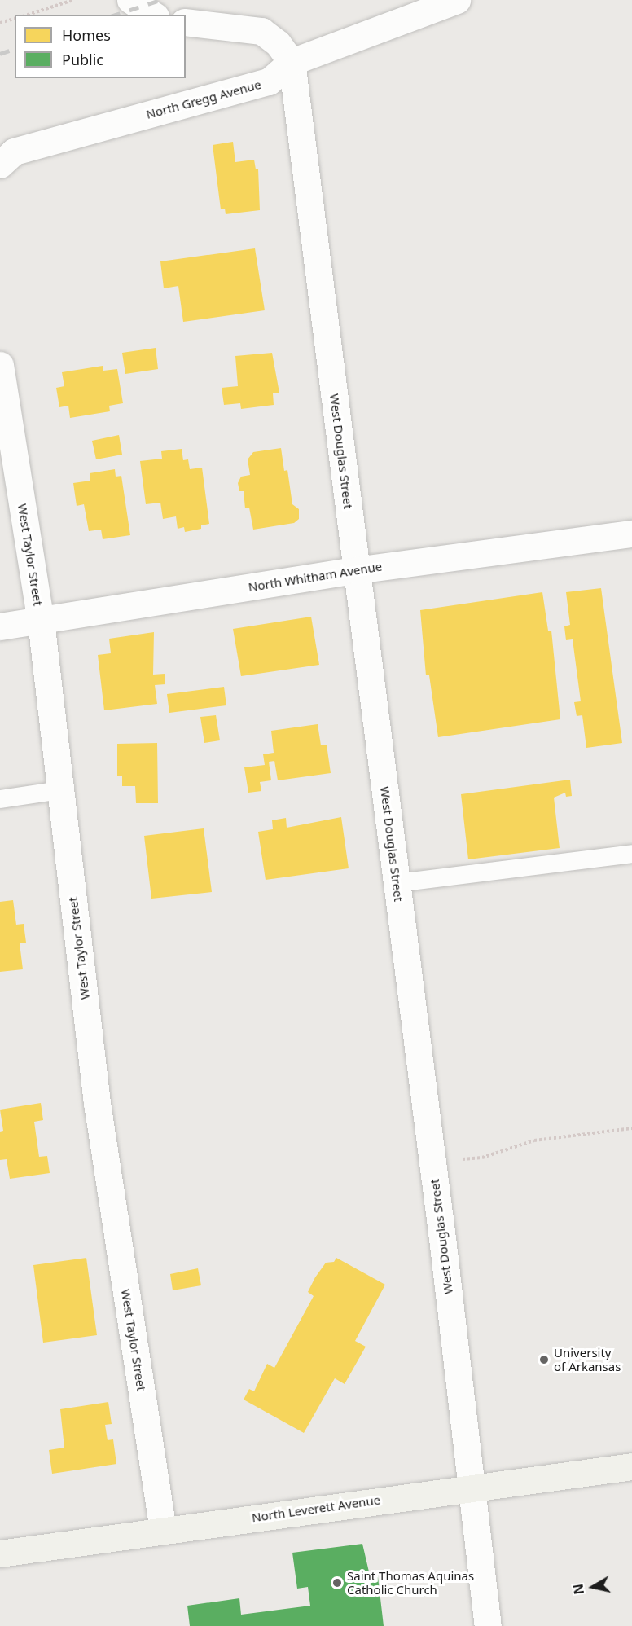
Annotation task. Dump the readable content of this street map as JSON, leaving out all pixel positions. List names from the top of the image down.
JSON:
{
  "streets": {
    "street": [
      "North Gregg Avenue",
      "West Douglas Street",
      "West Taylor Street",
      "North Whitham Avenue",
      "North Leverett Avenue"
    ]
  },
  "crossings": [
    ["North Gregg Avenue", "West Douglas Street"],
    ["West Douglas Street", "North Whitham Avenue"],
    ["West Douglas Street", "North Leverett Avenue"],
    ["West Taylor Street", "North Whitham Avenue"],
    ["West Taylor Street", "North Leverett Avenue"]
  ],
  "places": ["University of Arkansas", "Saint Thomas Aquinas Catholic Church"],
  "legend": ["Homes", "Public"],
  "north": "left"
}
